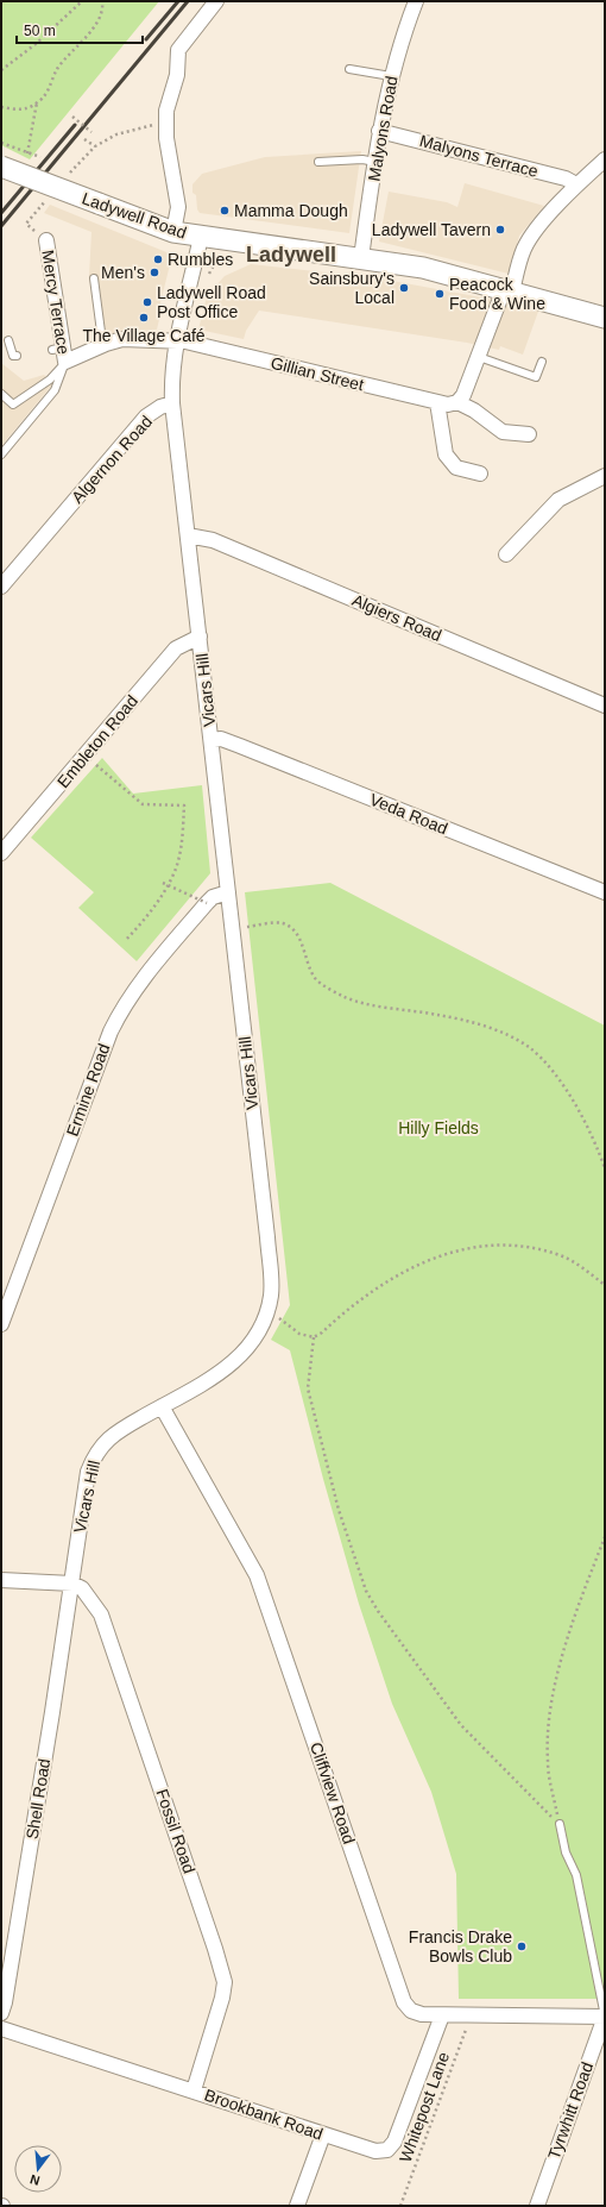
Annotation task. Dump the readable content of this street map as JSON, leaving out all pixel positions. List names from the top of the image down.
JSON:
{
  "streets": {
    "main road": ["Ladywell Road"],
    "street": [
      "Malyons Road",
      "Malyons Terrace",
      "Mercy Terrace",
      "Gillian Street",
      "Algernon Road",
      "Algiers Road",
      "Vicars Hill",
      "Embleton Road",
      "Veda Road",
      "Ermine Road",
      "Cliffview Road",
      "Shell Road",
      "Fossil Road",
      "Tyrwhitt Road",
      "Brookbank Road"
    ],
    "path": ["Whitepost Lane"]
  },
  "crossings": [
    ["Malyons Road", "Malyons Terrace"],
    ["Malyons Road", "Ladywell Road"],
    ["Mercy Terrace", "Gillian Street"],
    ["Algernon Road", "Vicars Hill"],
    ["Algiers Road", "Vicars Hill"],
    ["Vicars Hill", "Embleton Road"],
    ["Vicars Hill", "Veda Road"],
    ["Vicars Hill", "Ermine Road"],
    ["Vicars Hill", "Cliffview Road"],
    ["Vicars Hill", "Shell Road"],
    ["Vicars Hill", "Fossil Road"],
    ["Cliffview Road", "Whitepost Lane"],
    ["Cliffview Road", "Tyrwhitt Road"],
    ["Cliffview Road", "Brookbank Road"],
    ["Shell Road", "Fossil Road"],
    ["Fossil Road", "Brookbank Road"]
  ],
  "districts": ["Ladywell"],
  "parks": ["Hilly Fields"],
  "places": [
    "Mamma Dough",
    "Ladywell Tavern",
    "Rumbles",
    "Men's",
    "Sainsbury's Local",
    "Peacock Food & Wine",
    "Ladywell Road Post Office",
    "The Village Café",
    "Francis Drake Bowls Club"
  ],
  "scale_bar": "50 m",
  "north": "bottom"
}
